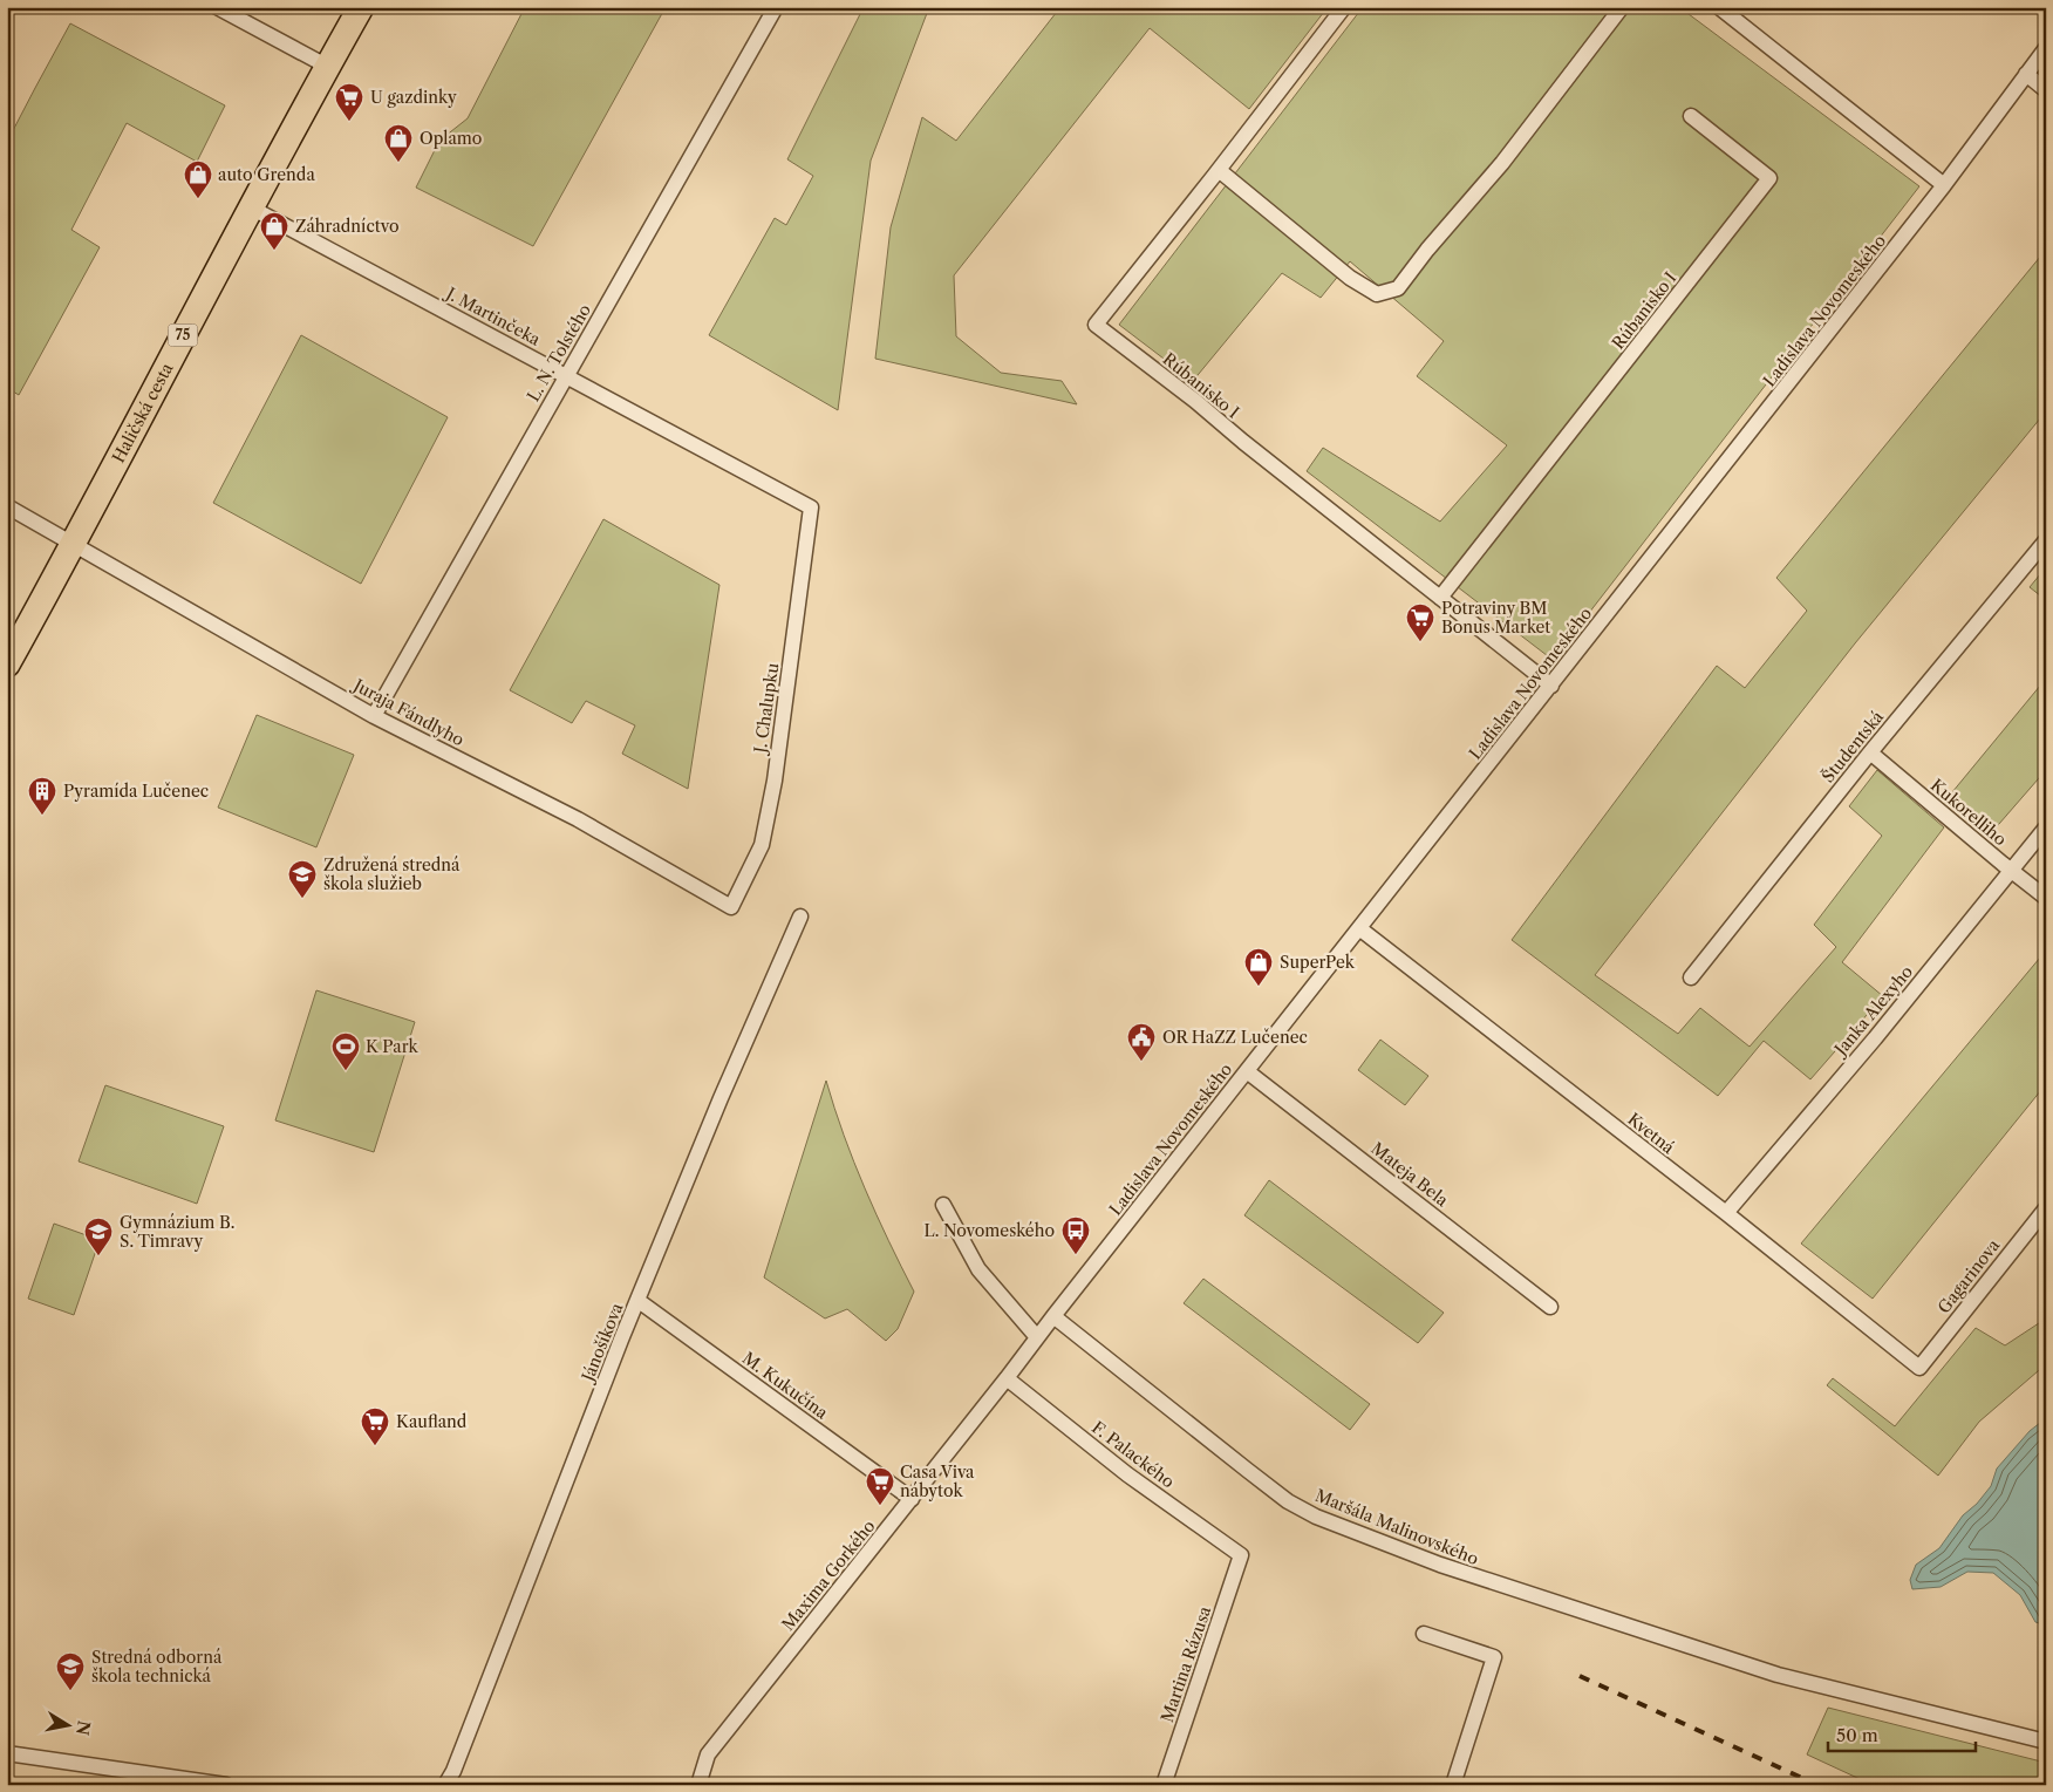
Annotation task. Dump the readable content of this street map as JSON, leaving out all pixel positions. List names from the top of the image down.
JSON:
{
  "streets": {
    "main road": ["75", "Haličská cesta"],
    "street": [
      "Rúbanisko I",
      "Ladislava Novomeského",
      "J. Martinčeka",
      "L. N. Tolstého",
      "J. Chalupku",
      "Juraja Fándlyho",
      "Študentská",
      "Kukorelliho",
      "Janka Alexyho",
      "Kvetná",
      "Mateja Bela",
      "Gagarinova",
      "Jánošíkova",
      "M. Kukučína",
      "F. Palackého",
      "Maršála Malinovského",
      "Maxima Gorkého",
      "Martina Rázusa"
    ]
  },
  "crossings": [
    ["Rúbanisko I", "Ladislava Novomeského"],
    ["Ladislava Novomeského", "Kvetná"],
    ["Ladislava Novomeského", "Mateja Bela"],
    ["Ladislava Novomeského", "Maršála Malinovského"],
    ["Ladislava Novomeského", "Maxima Gorkého"],
    ["J. Martinčeka", "L. N. Tolstého"],
    ["J. Martinčeka", "Haličská cesta"],
    ["J. Martinčeka", "J. Chalupku"],
    ["L. N. Tolstého", "Juraja Fándlyho"],
    ["Haličská cesta", "Juraja Fándlyho"],
    ["J. Chalupku", "Juraja Fándlyho"],
    ["Študentská", "Kukorelliho"],
    ["Kukorelliho", "Janka Alexyho"],
    ["Janka Alexyho", "Kvetná"],
    ["Kvetná", "Gagarinova"],
    ["Jánošíkova", "M. Kukučína"],
    ["M. Kukučína", "Maxima Gorkého"],
    ["F. Palackého", "Maxima Gorkého"],
    ["F. Palackého", "Martina Rázusa"]
  ],
  "places": {
    "supermarket": [
      "U gazdinky",
      "Potraviny BM Bonus Market",
      "Kaufland",
      "Casa Viva nábytok"
    ],
    "shop": [
      "Oplamo",
      "auto Grenda",
      "Záhradníctvo",
      "SuperPek"
    ],
    "building": ["Pyramída Lučenec"],
    "school or university": ["Združená stredná škola služieb", "Gymnázium B. S. Timravy", "Stredná odborná škola technická"],
    "public building": ["OR HaZZ Lučenec"],
    "sports": ["K Park"],
    "bus stop": ["L. Novomeského"]
  },
  "scale_bar": "50 m",
  "north": "right"
}
